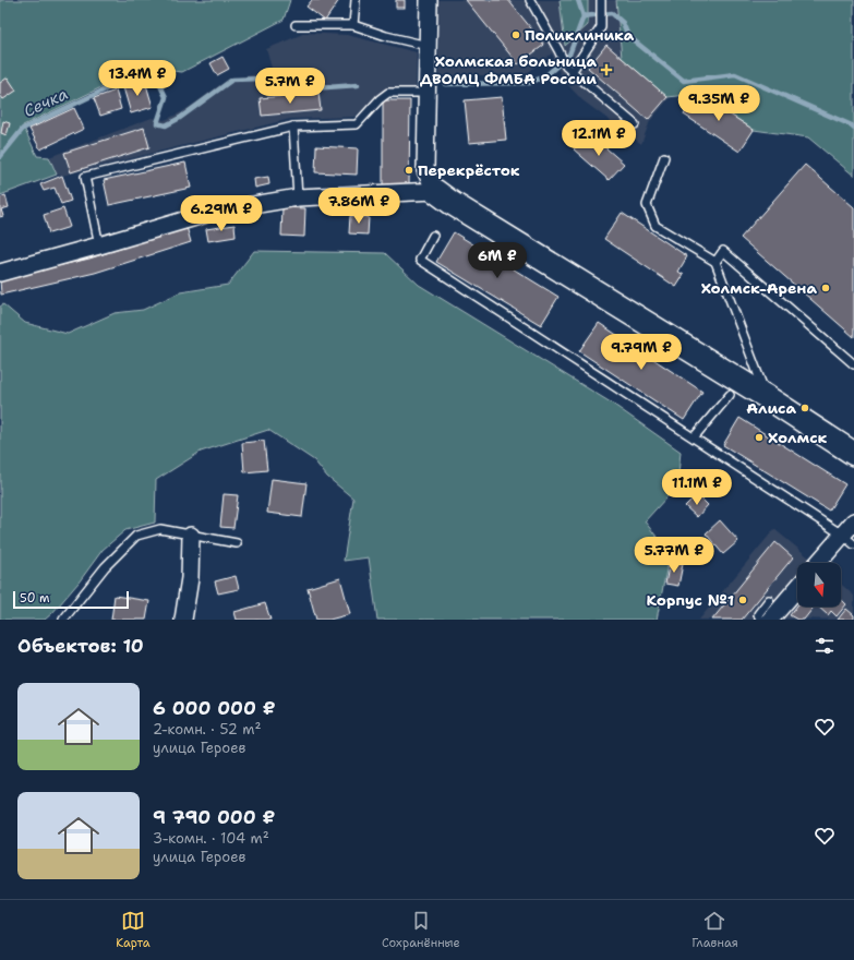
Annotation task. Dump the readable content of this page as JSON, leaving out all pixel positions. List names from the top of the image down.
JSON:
{
  "water": ["Сечка"],
  "places": {
    "other": [
      "Поликлиника",
      "Перекрёсток",
      "Холмск-Арена",
      "Алиса",
      "Холмск",
      "Корпус №1"
    ],
    "health": ["Холмская больница ДВОМЦ ФМБА России"]
  },
  "scale_bar": "50 m",
  "north": "bottom",
  "page": {
    "price": [
      "13.4M ₽",
      "5.7M ₽",
      "9.35M ₽",
      "12.1M ₽",
      "7.86M ₽",
      "6.29M ₽",
      "6M ₽",
      "9.79M ₽",
      "11.1M ₽",
      "5.77M ₽"
    ],
    "scale": "50 m",
    "heading": "Объектов: 10",
    "list": [
      {
        "name": "6 000 000 ₽",
        "note": "2-комн. · 52 m² · улица Героев"
      },
      {
        "name": "9 790 000 ₽",
        "note": "3-комн. · 104 m² · улица Героев"
      }
    ],
    "tabs": ["Карта", "Сохранённые", "Главная"]
  }
}
